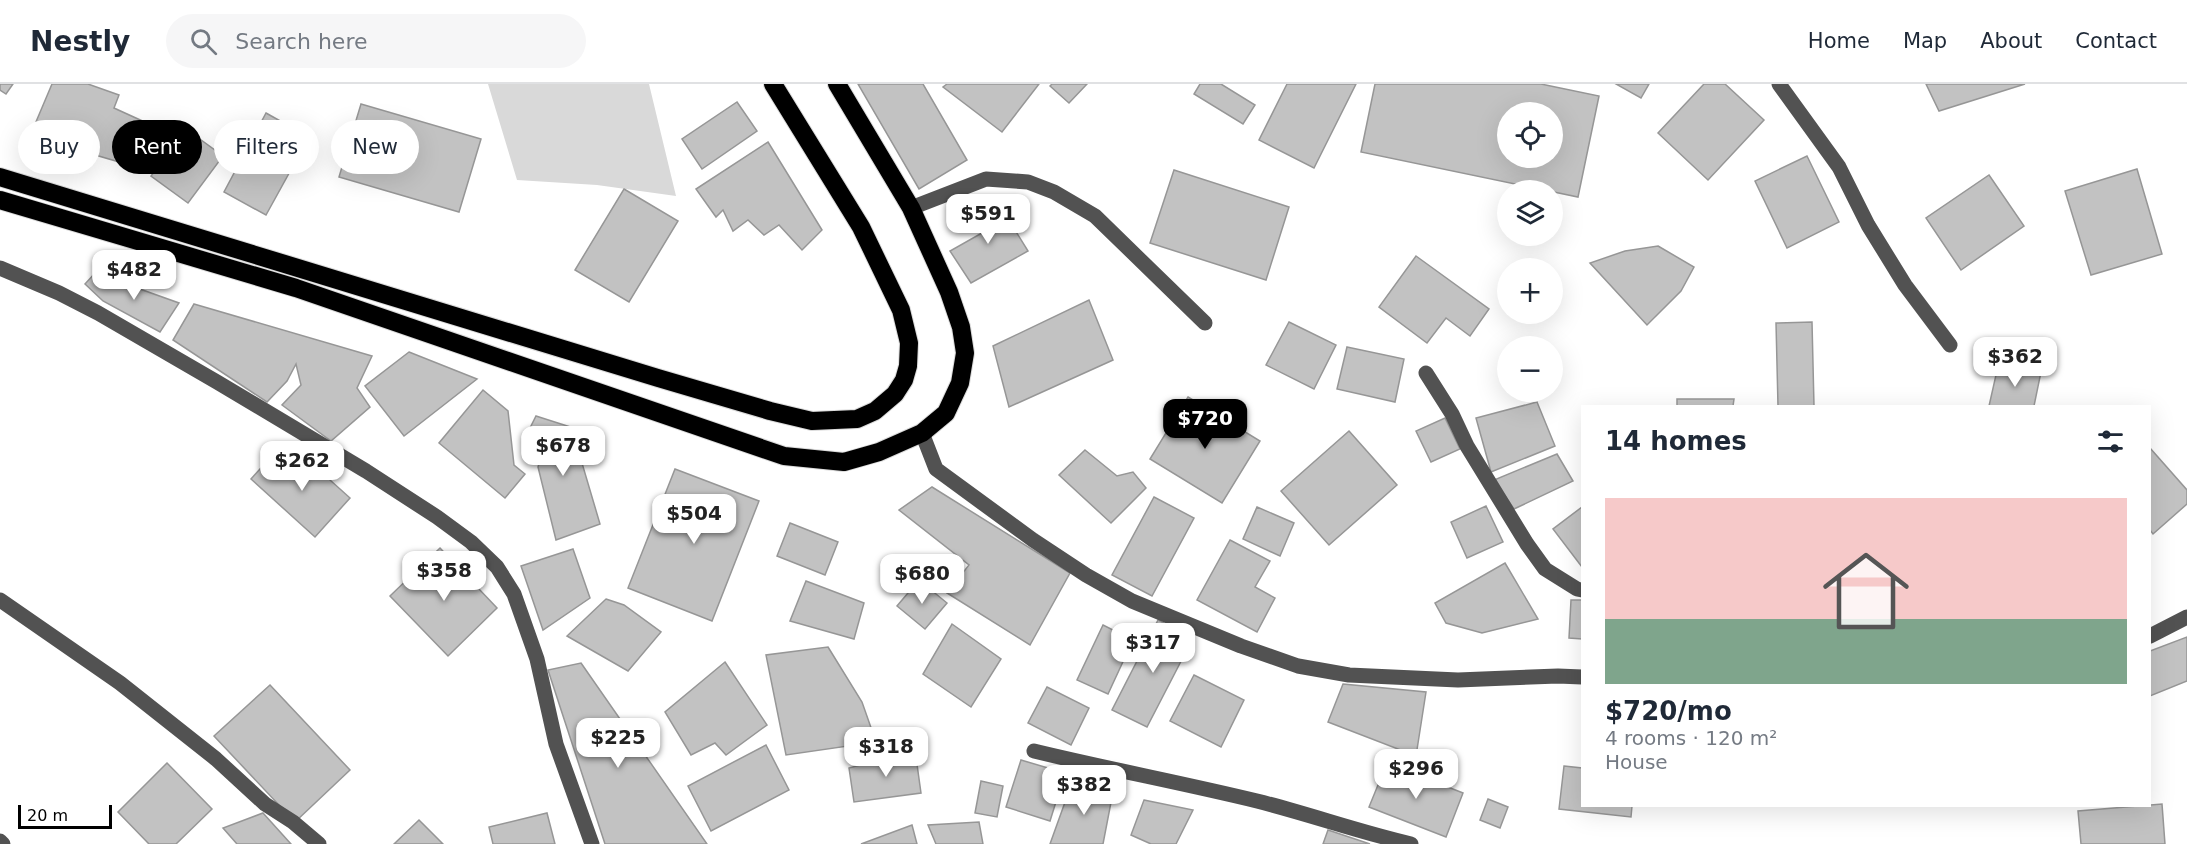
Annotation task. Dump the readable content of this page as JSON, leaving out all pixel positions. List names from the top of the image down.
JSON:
{
  "scale_bar": "20 m",
  "page": {
    "header": "Nestly",
    "search": "Search here",
    "nav": [
      "Home",
      "Map",
      "About",
      "Contact"
    ],
    "map_buttons": ["+", "−"],
    "chip": [
      "Buy",
      "Rent",
      "Filters",
      "New"
    ],
    "price": [
      "$591",
      "$482",
      "$362",
      "$720",
      "$678",
      "$262",
      "$504",
      "$358",
      "$680",
      "$317",
      "$225",
      "$318",
      "$296",
      "$382"
    ],
    "heading": "14 homes",
    "list": [
      {
        "name": "$720/mo",
        "note": "4 rooms · 120 m² · House"
      }
    ],
    "scale": "20 m"
  }
}
